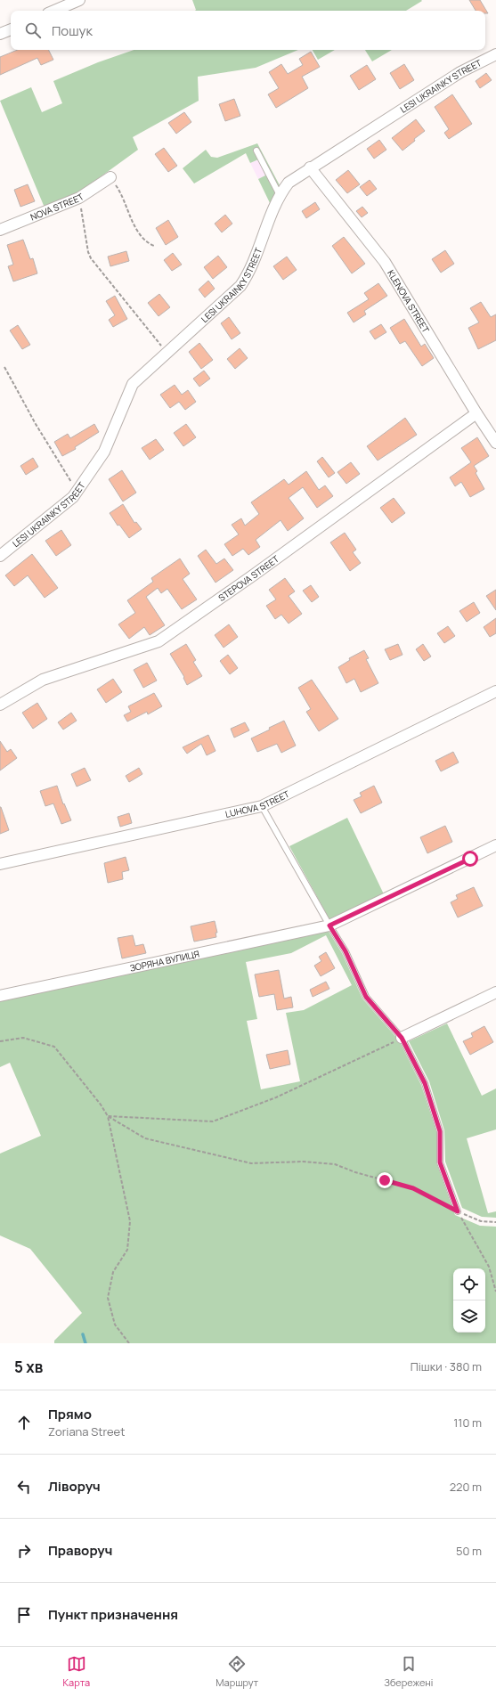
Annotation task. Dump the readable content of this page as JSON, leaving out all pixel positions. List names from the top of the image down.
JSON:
{
  "streets": {
    "street": [
      "LESI UKRAINKY STREET",
      "NOVA STREET",
      "KLENOVA STREET",
      "STEPOVA STREET",
      "LUHOVA STREET",
      "ЗОРЯНА ВУЛИЦЯ"
    ]
  },
  "crossings": [
    ["LESI UKRAINKY STREET", "KLENOVA STREET"],
    ["KLENOVA STREET", "STEPOVA STREET"]
  ],
  "page": {
    "search": "Пошук",
    "heading": ["5 хв", "Пішки · 380 m"],
    "list": [
      ["Прямо", "Zoriana Street", "110 m"],
      ["Ліворуч", "220 m"],
      ["Праворуч", "50 m"],
      "Пункт призначення"
    ],
    "nav": ["Карта", "Маршрут", "Збережені"]
  }
}
